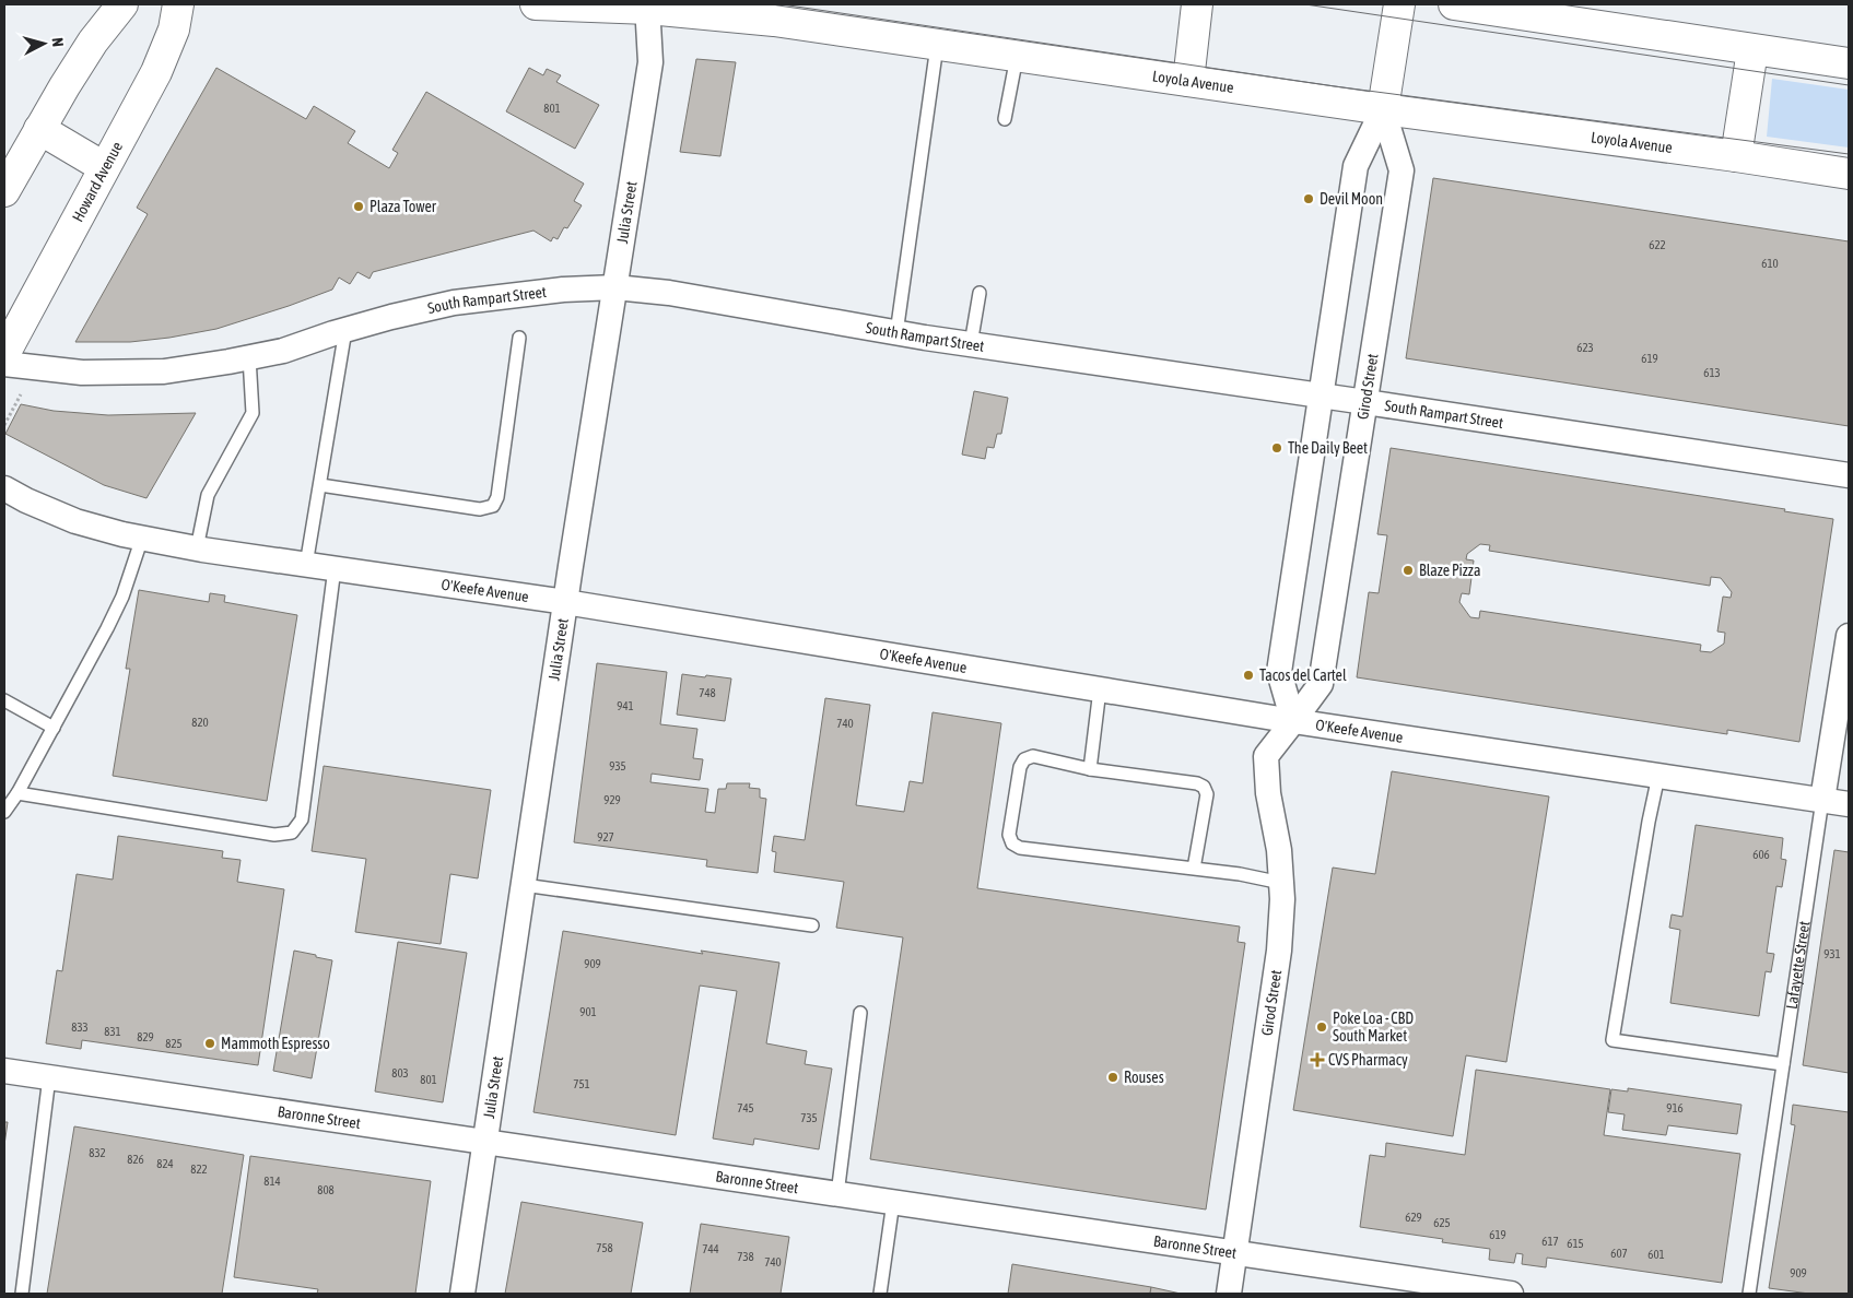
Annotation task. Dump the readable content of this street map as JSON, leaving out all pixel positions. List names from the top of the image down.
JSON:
{
  "streets": {
    "main road": ["Loyola Avenue", "Howard Avenue", "Girod Street"],
    "street": [
      "Julia Street",
      "South Rampart Street",
      "O'Keefe Avenue",
      "Lafayette Street",
      "Baronne Street"
    ]
  },
  "crossings": [
    ["Loyola Avenue", "Julia Street"],
    ["Loyola Avenue", "Girod Street"],
    ["Julia Street", "South Rampart Street"],
    ["Julia Street", "O'Keefe Avenue"],
    ["Julia Street", "Baronne Street"],
    ["South Rampart Street", "Girod Street"],
    ["Girod Street", "O'Keefe Avenue"],
    ["Girod Street", "Baronne Street"],
    ["O'Keefe Avenue", "Lafayette Street"]
  ],
  "places": {
    "other": [
      "Devil Moon",
      "Plaza Tower",
      "The Daily Beet",
      "Blaze Pizza",
      "Tacos del Cartel",
      "Poke Loa - CBD South Market",
      "Mammoth Espresso",
      "Rouses"
    ],
    "health": ["CVS Pharmacy"]
  },
  "house_numbers": [
    "801",
    "622",
    "610",
    "623",
    "619",
    "613",
    "748",
    "941",
    "820",
    "740",
    "935",
    "929",
    "927",
    "606",
    "931",
    "909",
    "901",
    "833",
    "831",
    "829",
    "825",
    "803",
    "801",
    "751",
    "745",
    "916",
    "735",
    "832",
    "826",
    "824",
    "822",
    "814",
    "808",
    "629",
    "625",
    "619",
    "617",
    "615",
    "758",
    "744",
    "607",
    "601",
    "738",
    "740",
    "909"
  ],
  "north": "right"
}
